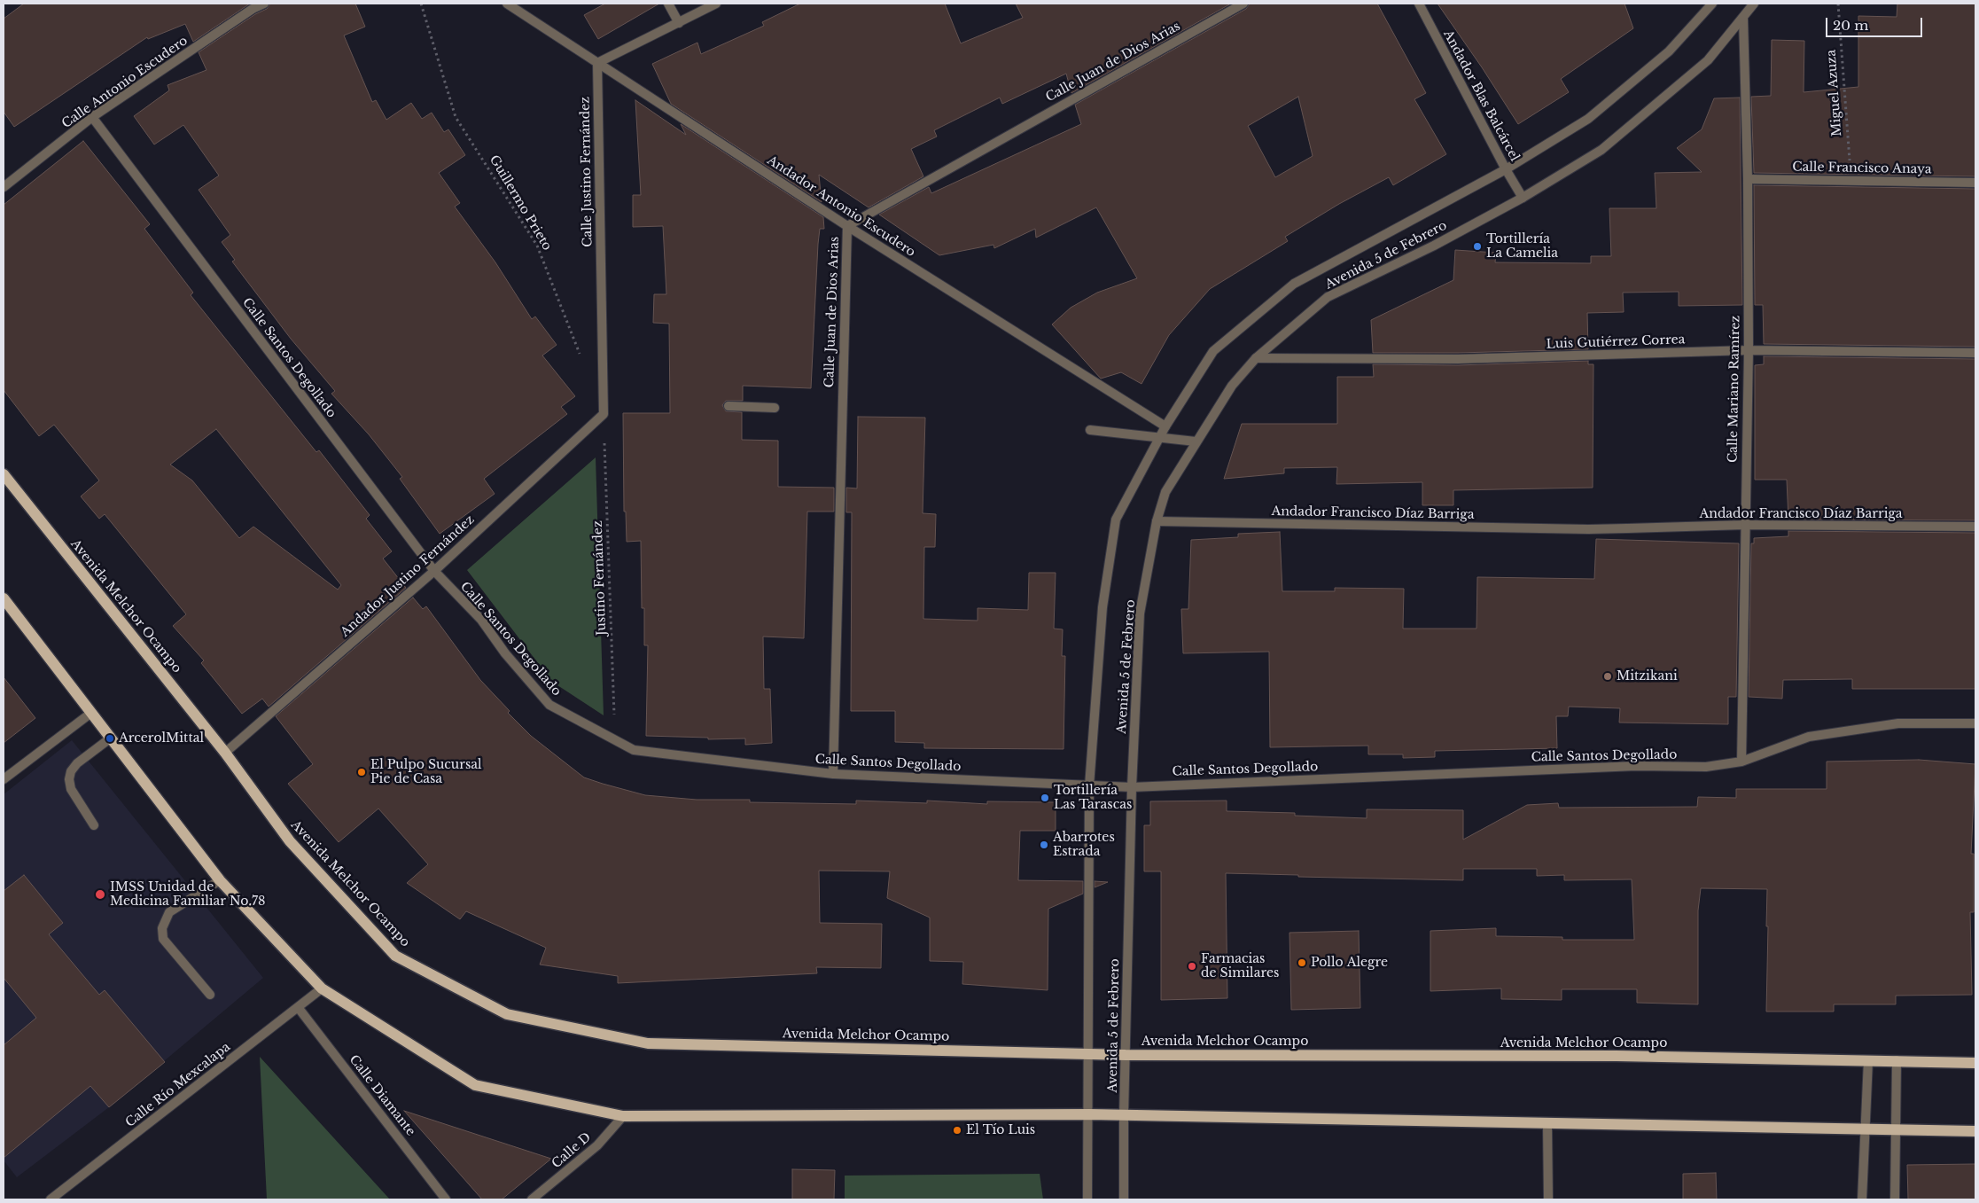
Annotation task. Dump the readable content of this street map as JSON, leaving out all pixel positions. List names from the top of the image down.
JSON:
{
  "streets": {
    "main road": ["Avenida Melchor Ocampo"],
    "street": [
      "Calle Juan de Dios Arias",
      "Calle Antonio Escudero",
      "Andador Blas Balcárcel",
      "Calle Francisco Anaya",
      "Calle Justino Fernández",
      "Andador Antonio Escudero",
      "Avenida 5 de Febrero",
      "Luis Gutiérrez Correa",
      "Calle Santos Degollado",
      "Calle Mariano Ramírez",
      "Andador Francisco Díaz Barriga",
      "Andador Justino Fernández",
      "Calle Río Mexcalapa",
      "Calle Diamante",
      "Calle D"
    ],
    "path": ["Miguel Azuza", "Guillermo Prieto", "Justino Fernández"]
  },
  "crossings": [
    ["Calle Juan de Dios Arias", "Andador Antonio Escudero"],
    ["Calle Juan de Dios Arias", "Calle Santos Degollado"],
    ["Calle Antonio Escudero", "Calle Santos Degollado"],
    ["Miguel Azuza", "Calle Francisco Anaya"],
    ["Andador Blas Balcárcel", "Avenida 5 de Febrero"],
    ["Calle Francisco Anaya", "Calle Mariano Ramírez"],
    ["Calle Justino Fernández", "Andador Antonio Escudero"],
    ["Calle Justino Fernández", "Andador Justino Fernández"],
    ["Calle Justino Fernández", "Justino Fernández"],
    ["Andador Antonio Escudero", "Avenida 5 de Febrero"],
    ["Avenida 5 de Febrero", "Luis Gutiérrez Correa"],
    ["Avenida 5 de Febrero", "Calle Santos Degollado"],
    ["Avenida 5 de Febrero", "Calle Mariano Ramírez"],
    ["Avenida 5 de Febrero", "Andador Francisco Díaz Barriga"],
    ["Avenida 5 de Febrero", "Avenida Melchor Ocampo"],
    ["Luis Gutiérrez Correa", "Calle Mariano Ramírez"],
    ["Calle Santos Degollado", "Calle Mariano Ramírez"],
    ["Calle Santos Degollado", "Andador Justino Fernández"],
    ["Calle Santos Degollado", "Justino Fernández"],
    ["Calle Mariano Ramírez", "Andador Francisco Díaz Barriga"],
    ["Andador Justino Fernández", "Justino Fernández"],
    ["Andador Justino Fernández", "Avenida Melchor Ocampo"],
    ["Calle Río Mexcalapa", "Calle Diamante"]
  ],
  "places": [
    "Tortillería La Camelia",
    "Mitzikani",
    "ArcerolMittal",
    "El Pulpo Sucursal Pie de Casa",
    "Tortillería Las Tarascas",
    "Abarrotes Estrada",
    "IMSS Unidad de Medicina Familiar No.78",
    "Pollo Alegre",
    "Farmacias de Similares",
    "El Tío Luis"
  ],
  "scale_bar": "20 m"
}
